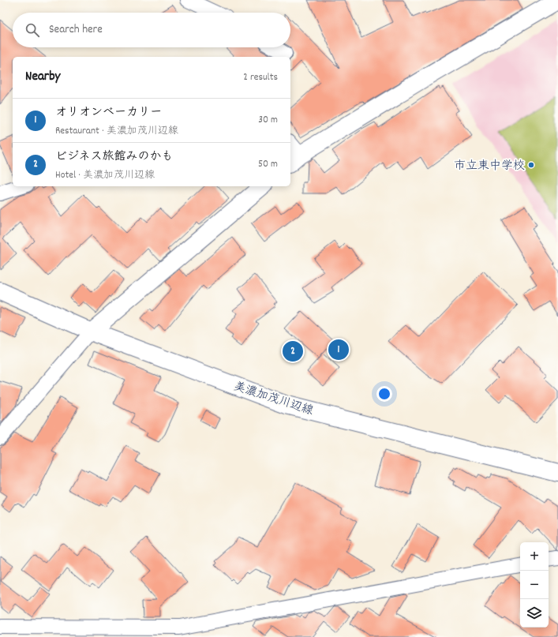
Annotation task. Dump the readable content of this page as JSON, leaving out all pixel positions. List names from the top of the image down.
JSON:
{
  "streets": {
    "main road": ["美濃加茂川辺線"]
  },
  "places": ["市立東中学校"],
  "page": {
    "search": "Search here",
    "heading": ["Nearby", "2 results"],
    "list": [
      {
        "mark": "1",
        "name": "オリオンベーカリー",
        "note": "Restaurant · 美濃加茂川辺線",
        "value": "30 m"
      },
      {
        "mark": "2",
        "name": "ビジネス旅館みのかも",
        "note": "Hotel · 美濃加茂川辺線",
        "value": "50 m"
      }
    ],
    "pins": ["1", "2"],
    "map_buttons": ["+", "−"]
  }
}
